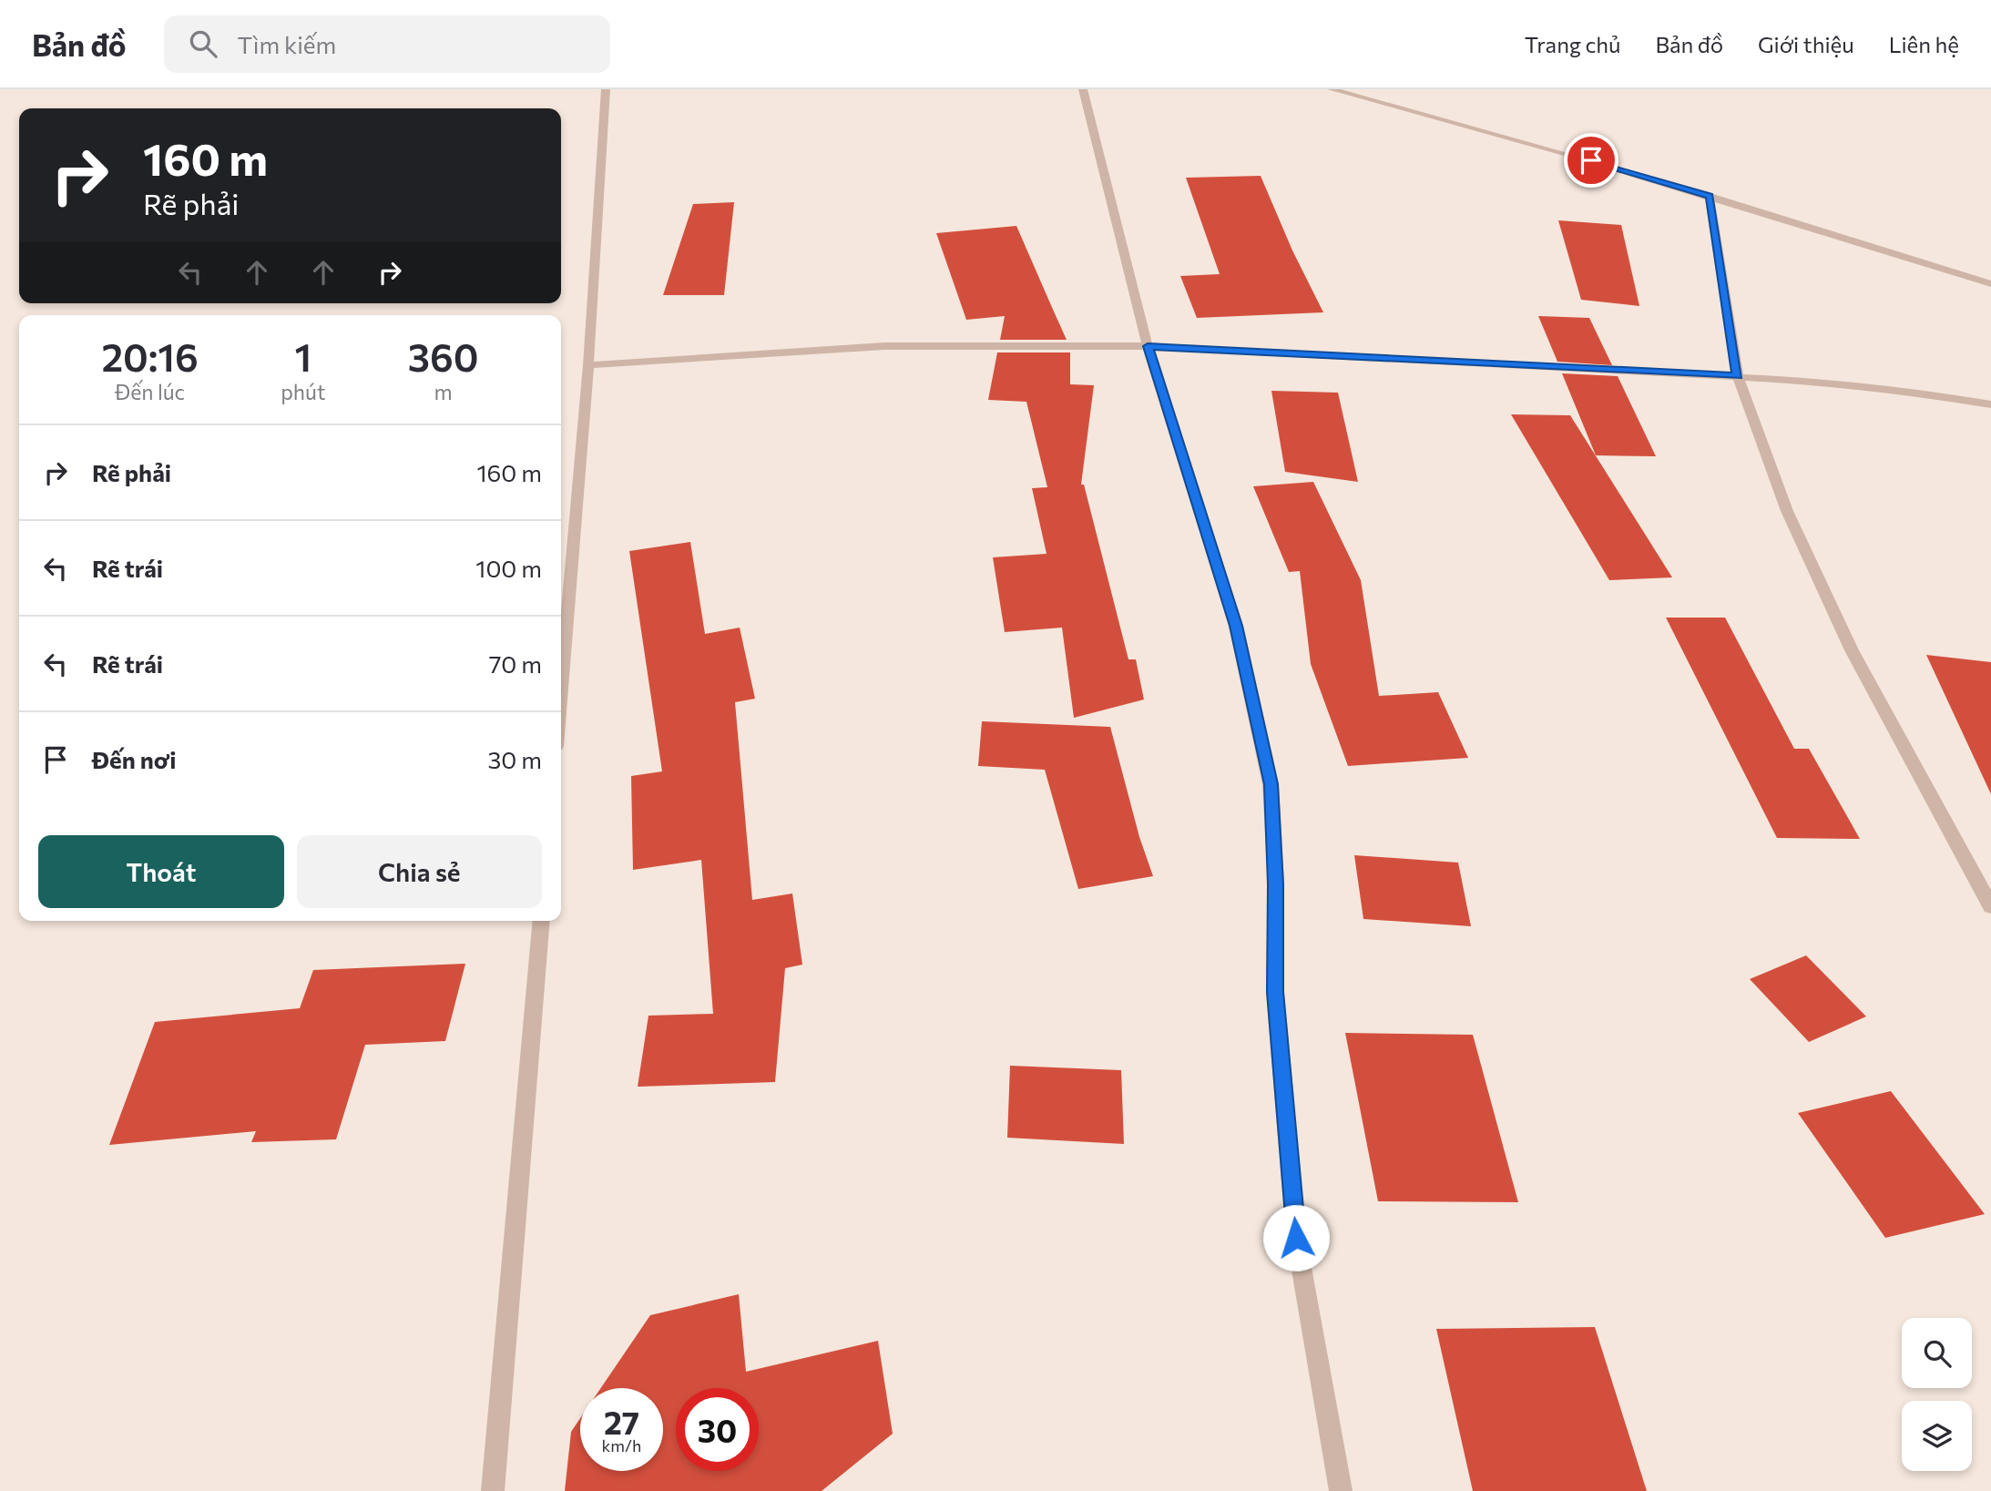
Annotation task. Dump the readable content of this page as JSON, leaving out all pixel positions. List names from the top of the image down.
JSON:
{
  "page": {
    "header": "Bản đồ",
    "search": "Tìm kiếm",
    "nav": [
      "Trang chủ",
      "Bản đồ",
      "Giới thiệu",
      "Liên hệ"
    ],
    "turn": ["160 m", "Rẽ phải"],
    "eta": [
      "20:16",
      "Đến lúc",
      "1",
      "phút",
      "360",
      "m"
    ],
    "list": [
      {
        "name": "Rẽ phải",
        "value": "160 m"
      },
      {
        "name": "Rẽ trái",
        "value": "100 m"
      },
      {
        "name": "Rẽ trái",
        "value": "70 m"
      },
      {
        "name": "Đến nơi",
        "value": "30 m"
      }
    ],
    "buttons": ["Thoát", "Chia sẻ"],
    "speed": "27 km/h",
    "limit": "30"
  }
}
